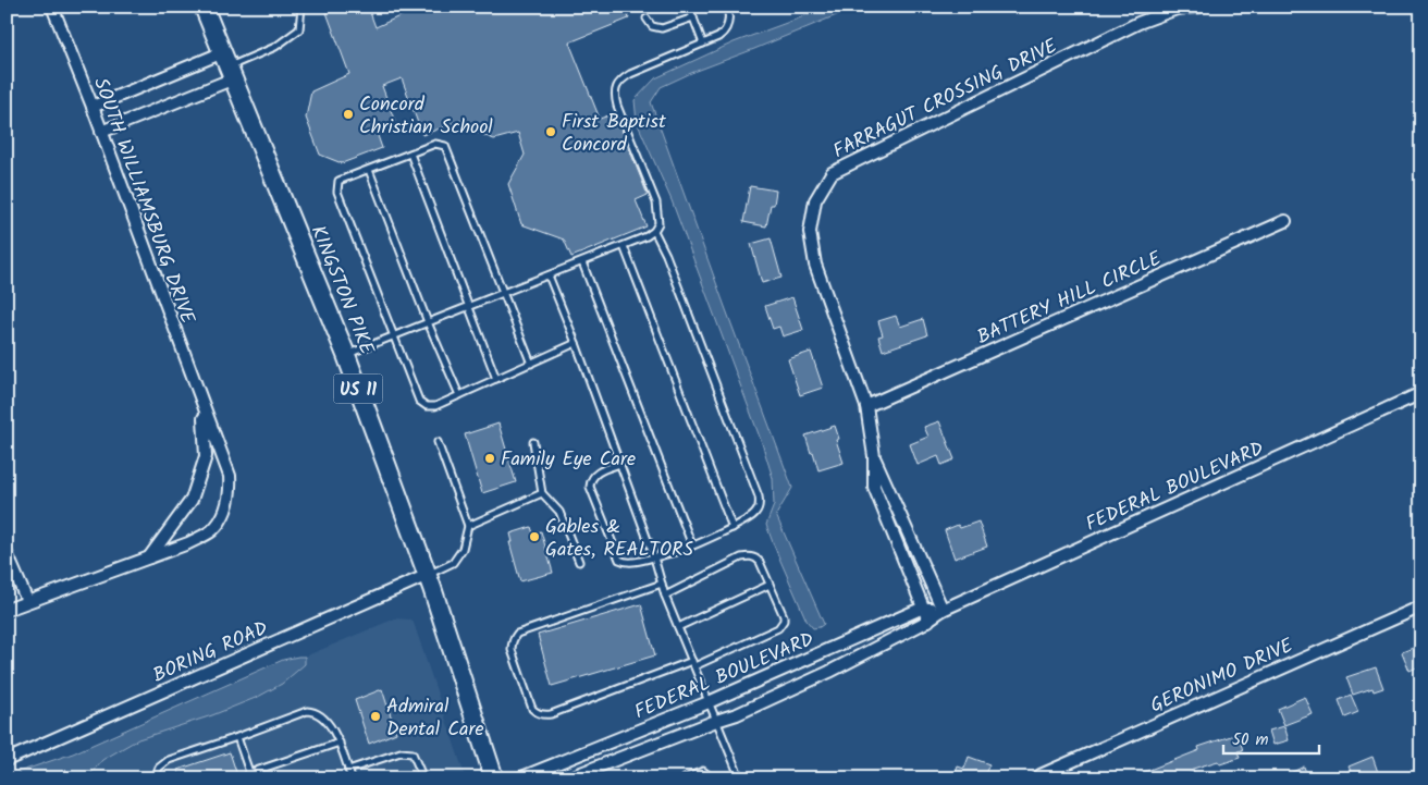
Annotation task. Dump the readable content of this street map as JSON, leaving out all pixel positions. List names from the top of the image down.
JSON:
{
  "streets": {
    "main road": ["KINGSTON PIKE", "US 11"],
    "street": [
      "FARRAGUT CROSSING DRIVE",
      "SOUTH WILLIAMSBURG DRIVE",
      "BATTERY HILL CIRCLE",
      "FEDERAL BOULEVARD",
      "BORING ROAD",
      "GERONIMO DRIVE"
    ]
  },
  "crossings": [
    ["FARRAGUT CROSSING DRIVE", "BATTERY HILL CIRCLE"],
    ["FARRAGUT CROSSING DRIVE", "FEDERAL BOULEVARD"],
    ["KINGSTON PIKE", "BORING ROAD"]
  ],
  "places": [
    "Concord Christian School",
    "First Baptist Concord",
    "Family Eye Care",
    "Gables & Gates, REALTORS",
    "Admiral Dental Care"
  ],
  "scale_bar": "50 m"
}
